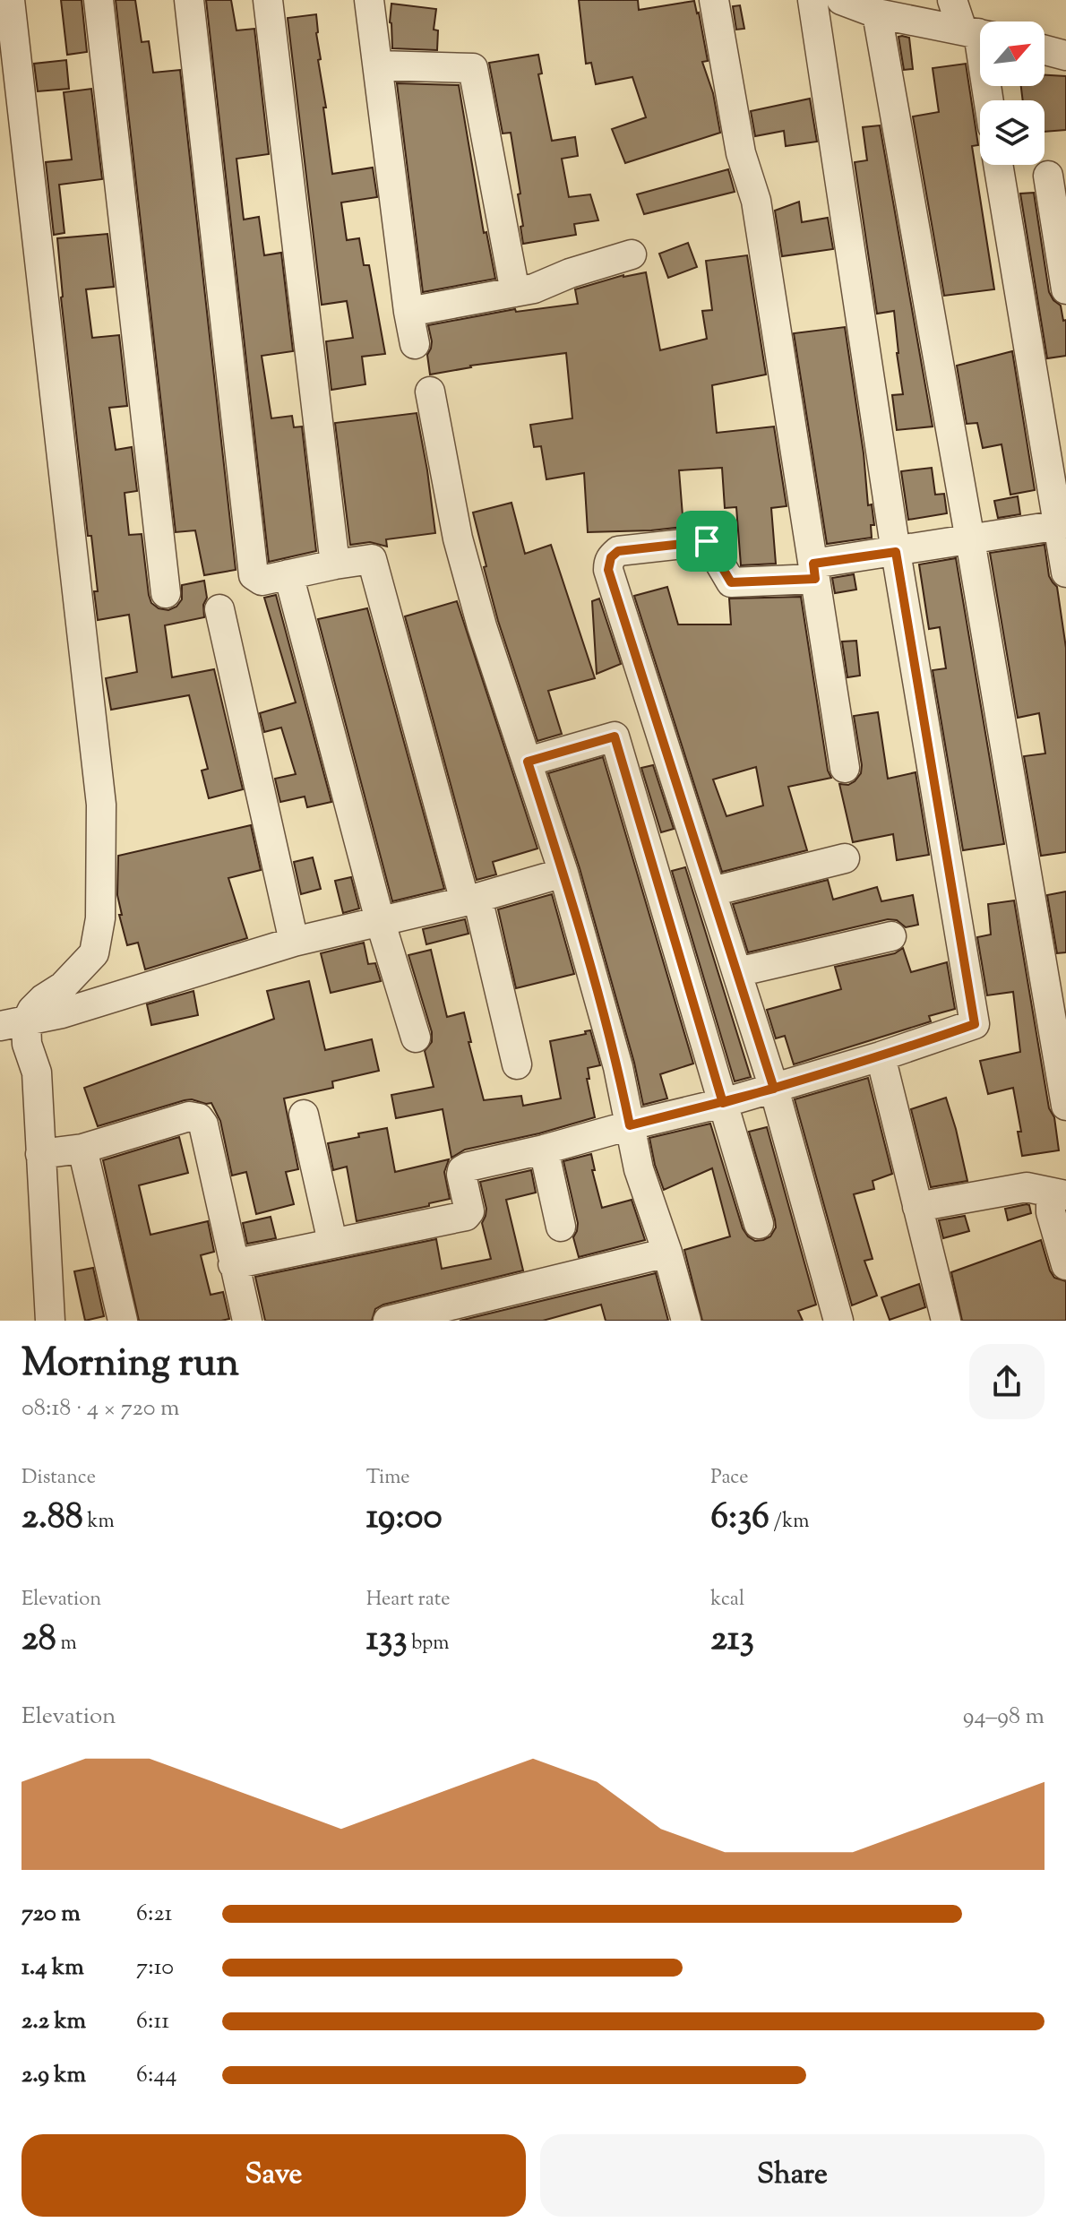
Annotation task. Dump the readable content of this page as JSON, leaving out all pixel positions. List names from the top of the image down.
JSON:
{
  "north": "top right",
  "page": {
    "heading": ["Morning run", "08:18 · 4 × 720 m"],
    "stats": [
      ["Distance", "2.88 km"],
      ["Time", "19:00"],
      ["Pace", "6:36 /km"],
      ["Elevation", "28 m"],
      ["Heart rate", "133 bpm"],
      ["kcal", "213"]
    ],
    "chart": ["Elevation", "94–98 m"],
    "list": [
      {
        "name": "720 m",
        "note": "6:21"
      },
      {
        "name": "1.4 km",
        "note": "7:10"
      },
      {
        "name": "2.2 km",
        "note": "6:11"
      },
      {
        "name": "2.9 km",
        "note": "6:44"
      }
    ],
    "buttons": ["Save", "Share"]
  }
}
